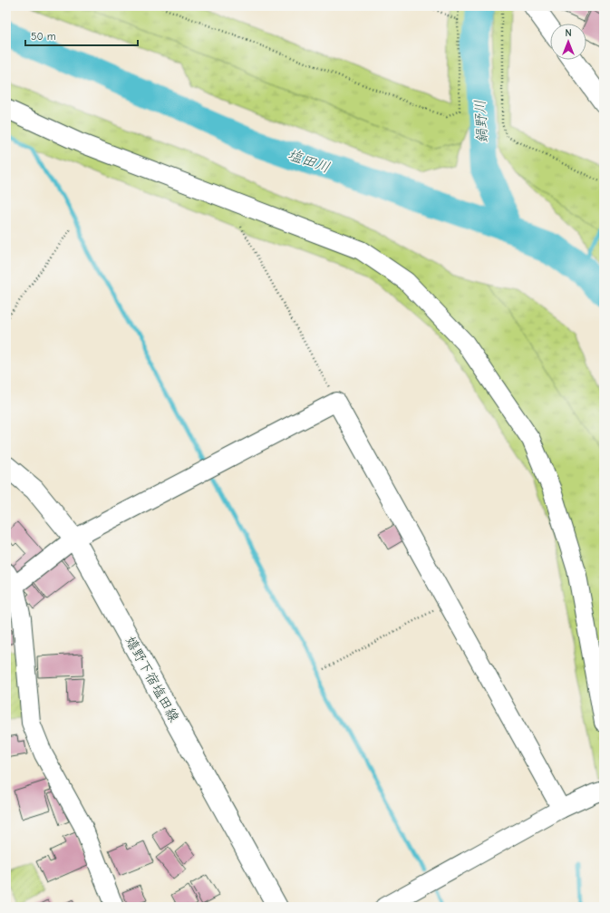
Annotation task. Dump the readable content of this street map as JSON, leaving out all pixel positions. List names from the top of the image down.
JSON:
{
  "streets": {
    "main road": ["嬉野下宿塩田線"]
  },
  "water": ["鍋野川", "塩田川"],
  "scale_bar": "50 m",
  "north": "top"
}
